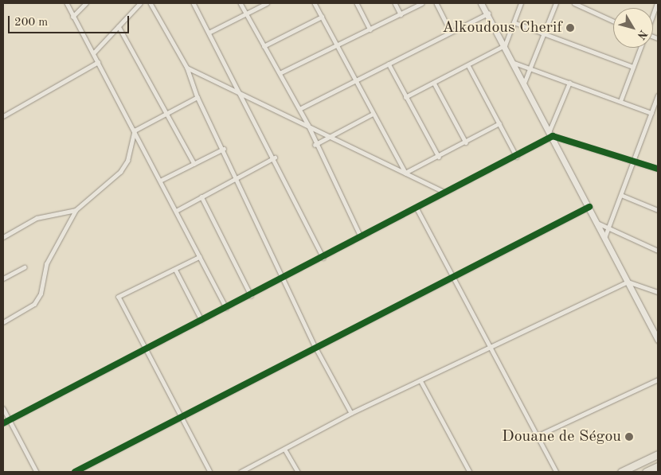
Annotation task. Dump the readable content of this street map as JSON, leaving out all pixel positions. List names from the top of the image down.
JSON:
{
  "places": ["Alkoudous Cherif", "Douane de Ségou"],
  "scale_bar": "200 m",
  "north": "bottom right"
}
